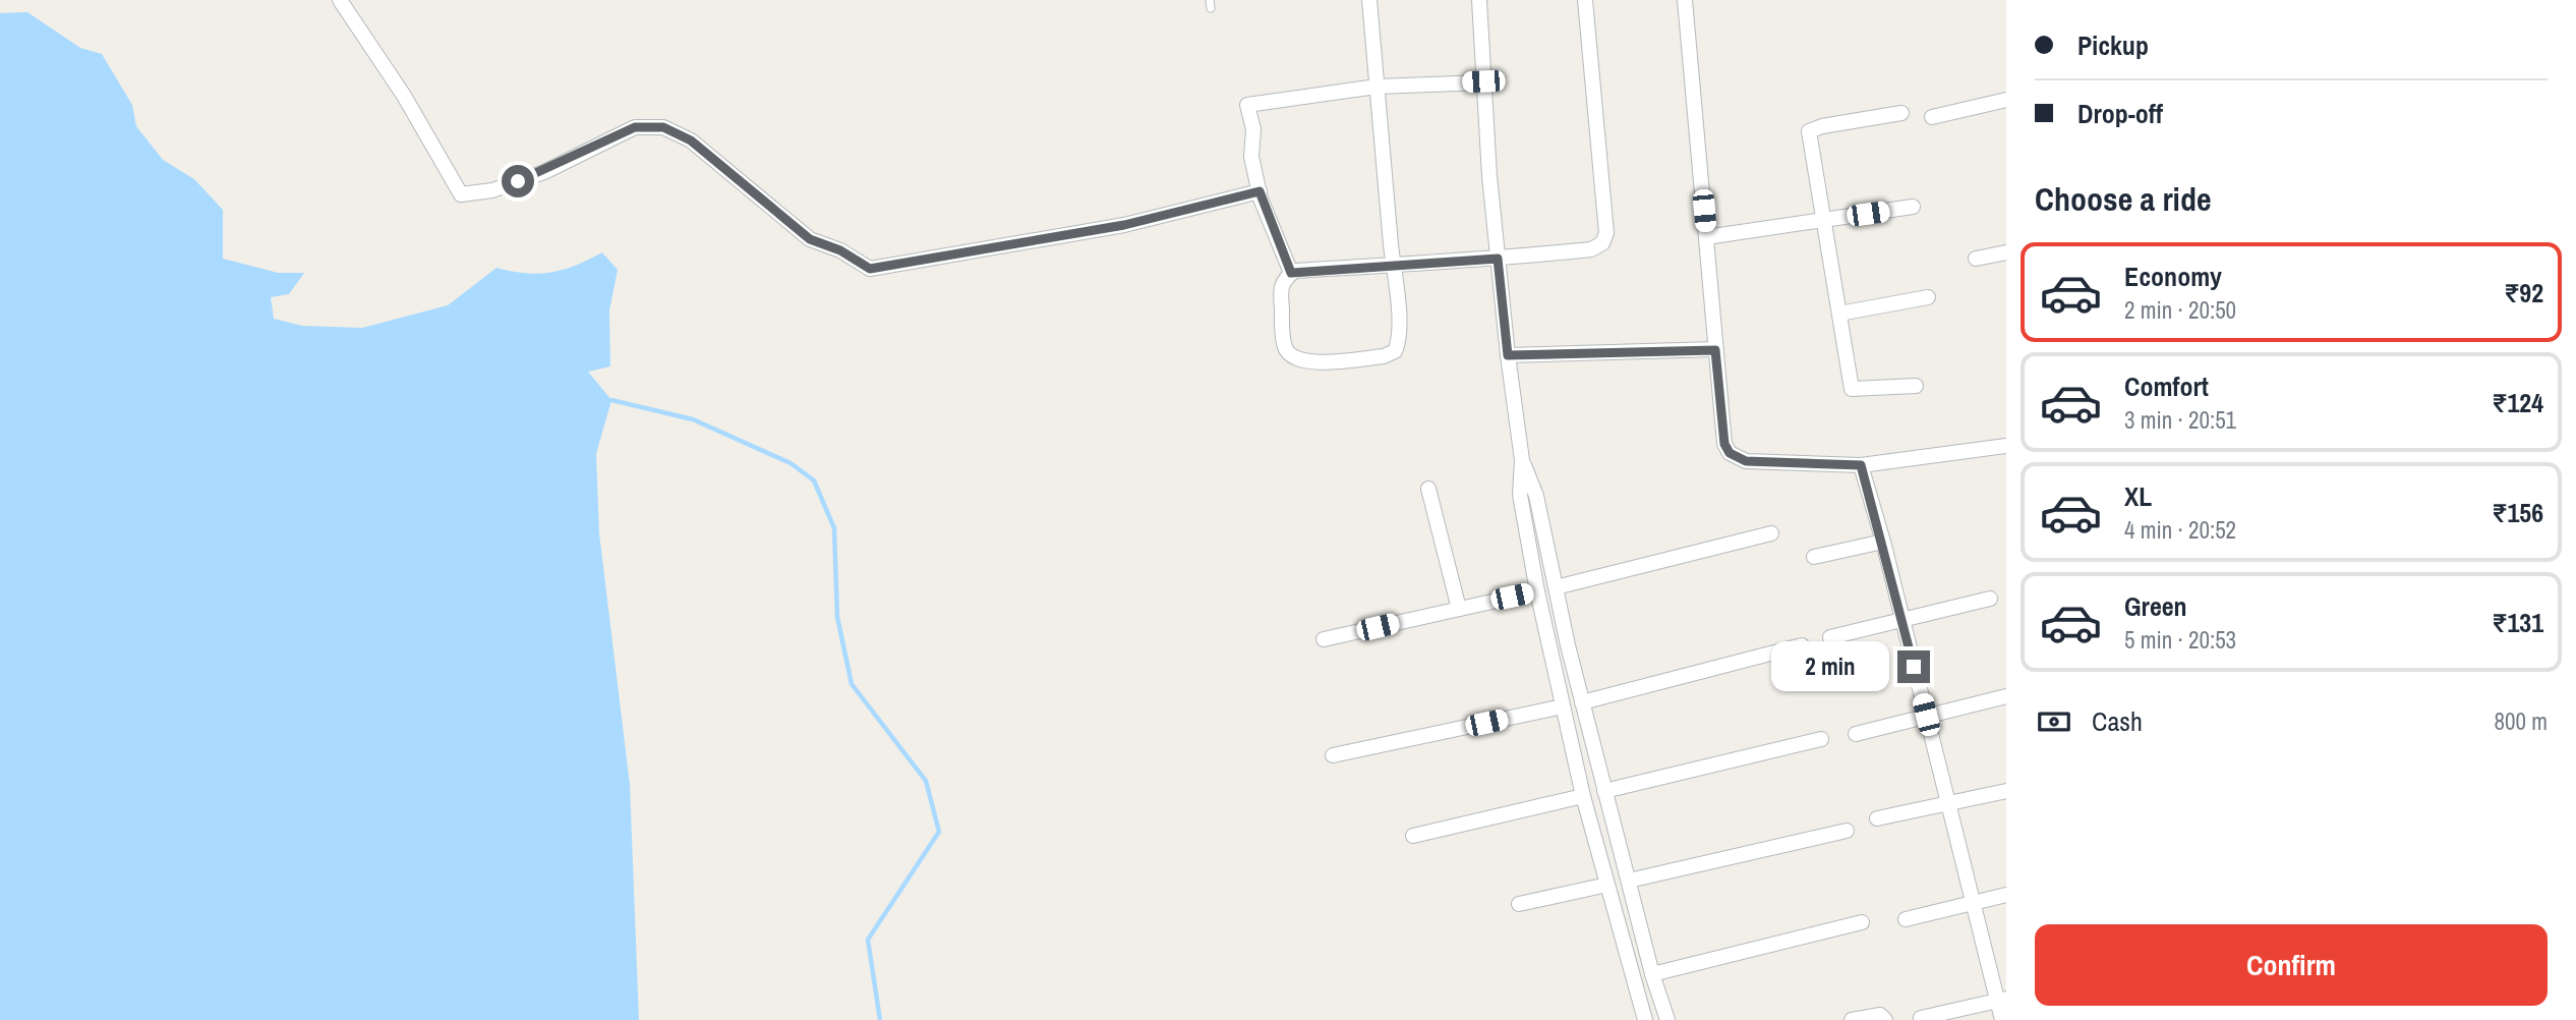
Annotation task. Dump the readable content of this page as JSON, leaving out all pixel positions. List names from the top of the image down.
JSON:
{
  "page": {
    "banner": ["Pickup", "Drop-off"],
    "heading": "Choose a ride",
    "list": [
      {
        "name": "Economy",
        "note": "2 min · 20:50",
        "value": "₹92"
      },
      {
        "name": "Comfort",
        "note": "3 min · 20:51",
        "value": "₹124"
      },
      {
        "name": "XL",
        "note": "4 min · 20:52",
        "value": "₹156"
      },
      {
        "name": "Green",
        "note": "5 min · 20:53",
        "value": "₹131"
      }
    ],
    "bubble": "2 min",
    "pay": ["Cash", "800 m"],
    "buttons": "Confirm"
  }
}
